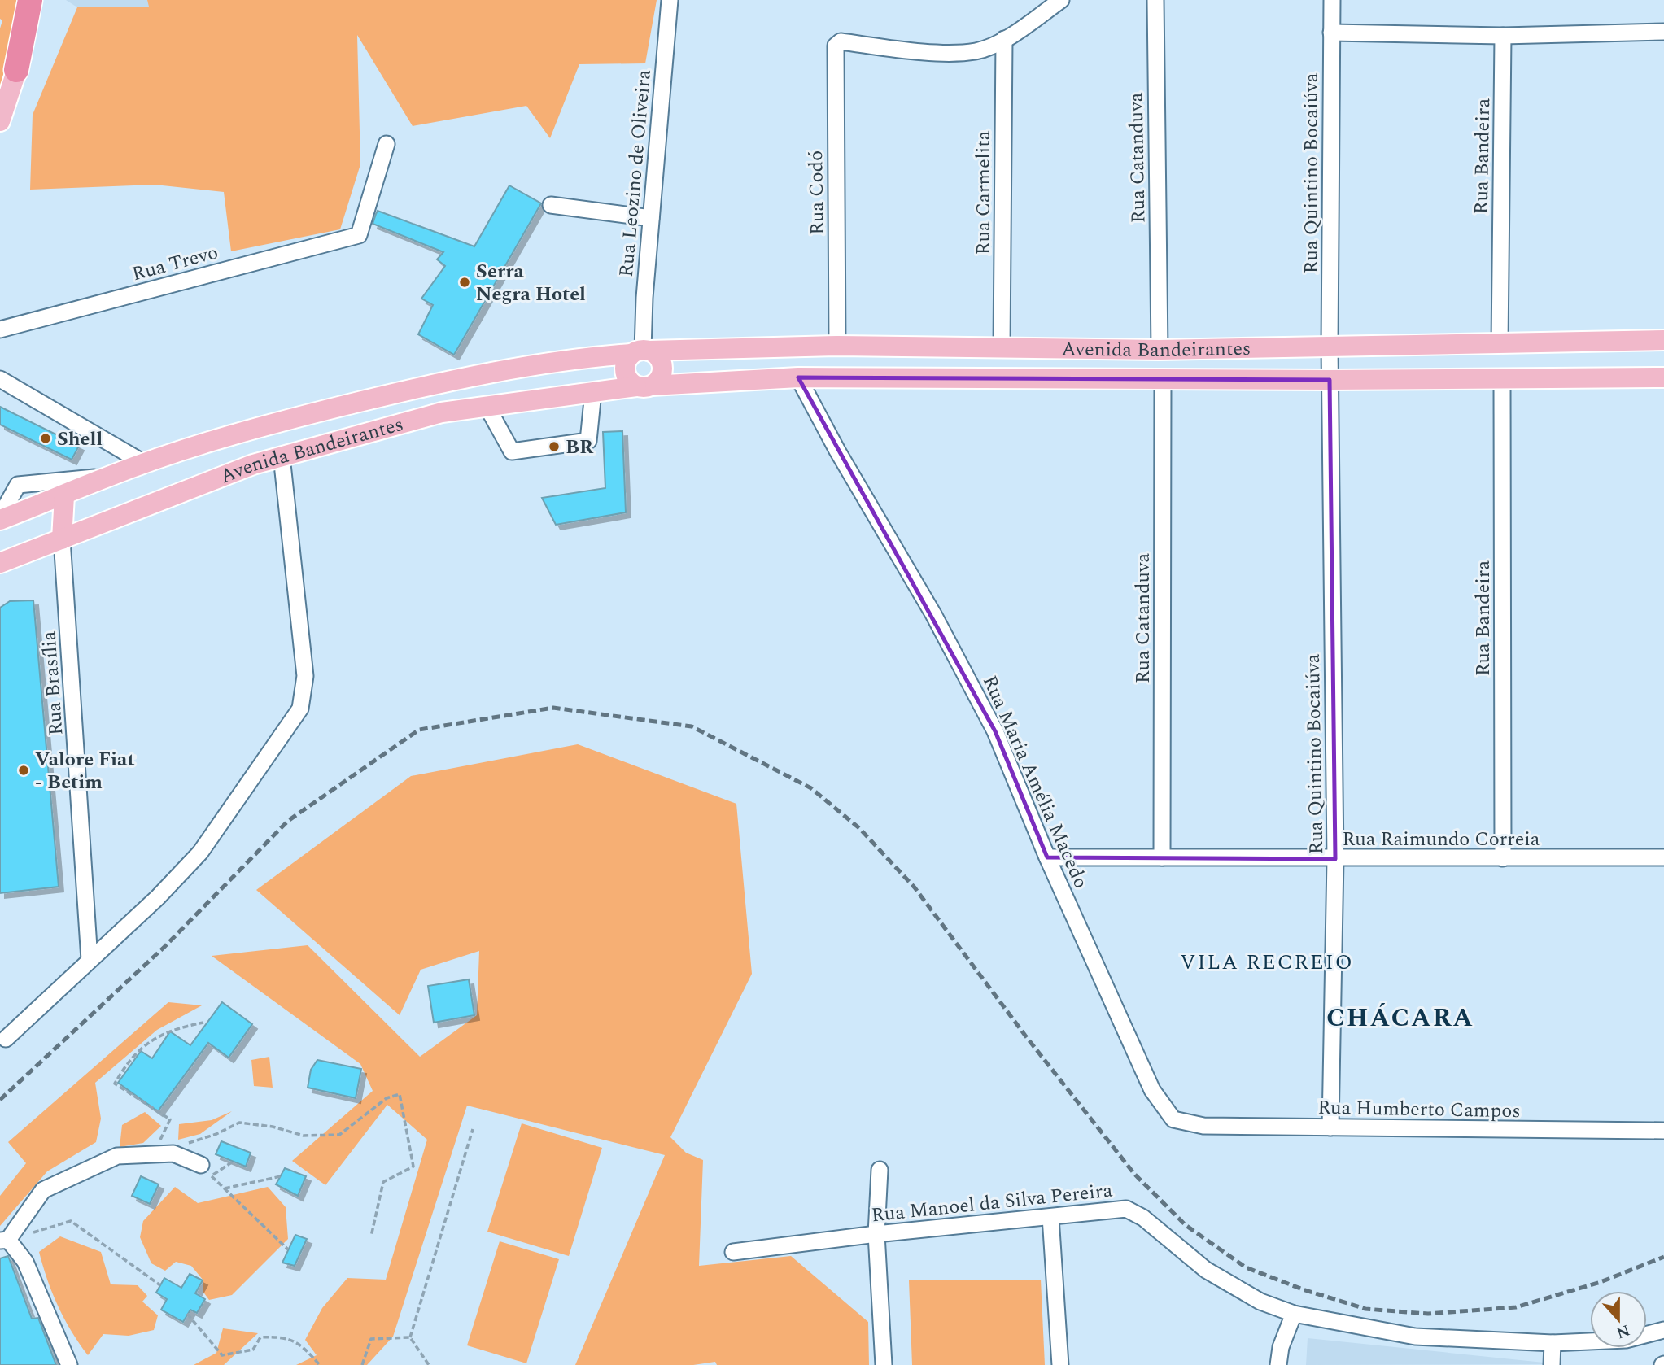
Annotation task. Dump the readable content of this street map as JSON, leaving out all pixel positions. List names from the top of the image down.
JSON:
{
  "streets": {
    "main road": ["Avenida Bandeirantes"],
    "street": [
      "Rua Bandeira",
      "Rua Catanduva",
      "Rua Leozino de Oliveira",
      "Rua Quintino Bocaiúva",
      "Rua Codó",
      "Rua Carmelita",
      "Rua Trevo",
      "Rua Brasília",
      "Rua Maria Amélia Macedo",
      "Rua Raimundo Correia",
      "Rua Humberto Campos",
      "Rua Manoel da Silva Pereira"
    ]
  },
  "crossings": [
    ["Rua Bandeira", "Avenida Bandeirantes"],
    ["Rua Bandeira", "Rua Raimundo Correia"],
    ["Rua Catanduva", "Avenida Bandeirantes"],
    ["Rua Catanduva", "Rua Raimundo Correia"],
    ["Rua Leozino de Oliveira", "Avenida Bandeirantes"],
    ["Rua Quintino Bocaiúva", "Avenida Bandeirantes"],
    ["Rua Quintino Bocaiúva", "Rua Raimundo Correia"],
    ["Rua Quintino Bocaiúva", "Rua Humberto Campos"],
    ["Rua Codó", "Rua Carmelita"],
    ["Rua Codó", "Avenida Bandeirantes"],
    ["Rua Carmelita", "Avenida Bandeirantes"],
    ["Avenida Bandeirantes", "Rua Brasília"],
    ["Avenida Bandeirantes", "Rua Maria Amélia Macedo"],
    ["Rua Maria Amélia Macedo", "Rua Raimundo Correia"],
    ["Rua Maria Amélia Macedo", "Rua Humberto Campos"]
  ],
  "districts": ["VILA RECREIO", "CHÁCARA"],
  "places": [
    "Serra Negra Hotel",
    "Shell",
    "BR",
    "Valore Fiat - Betim"
  ],
  "north": "bottom"
}
